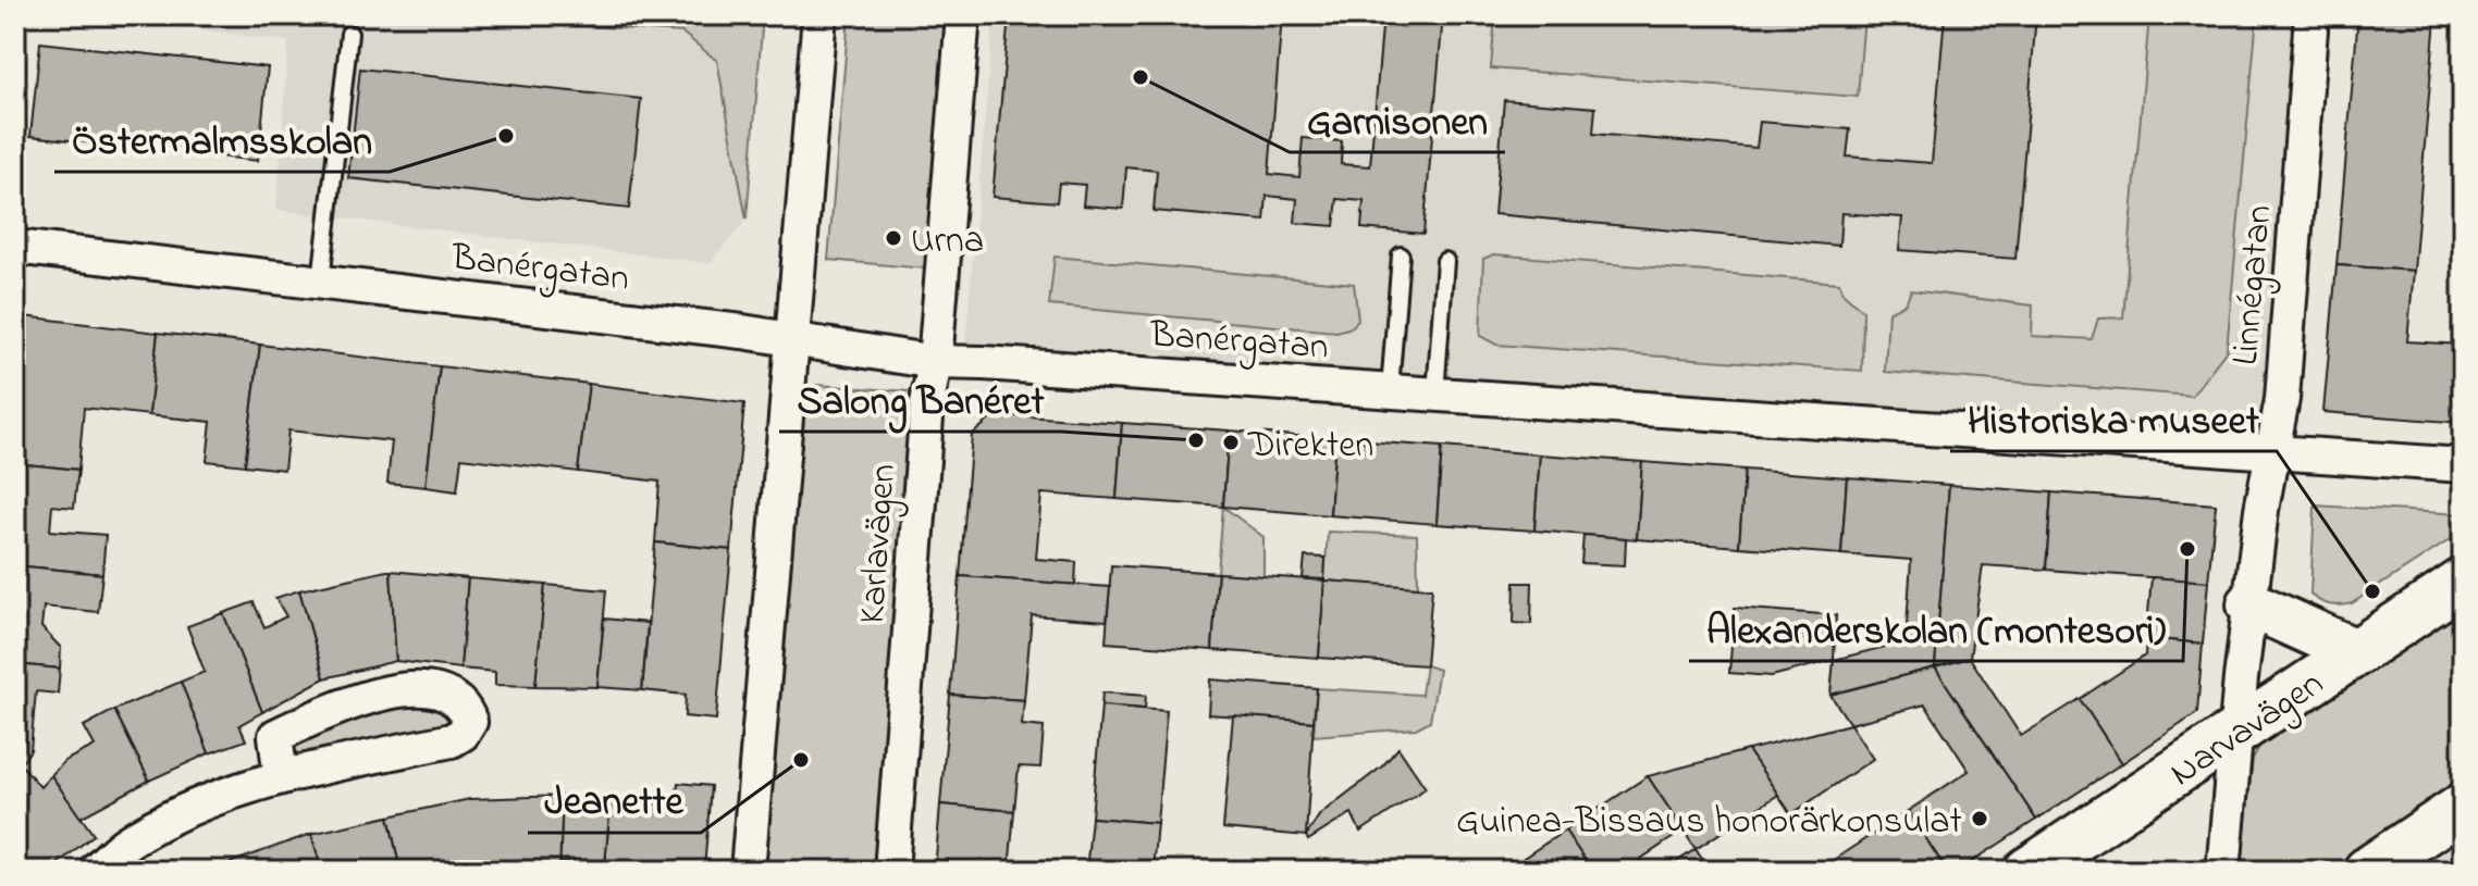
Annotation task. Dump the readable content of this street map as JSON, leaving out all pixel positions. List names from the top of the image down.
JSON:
{
  "streets": {
    "street": [
      "Banérgatan",
      "Linnégatan",
      "Karlavägen",
      "Narvavägen"
    ]
  },
  "crossings": [
    ["Banérgatan", "Linnégatan"],
    ["Banérgatan", "Karlavägen"],
    ["Linnégatan", "Narvavägen"]
  ],
  "places": [
    "Garnisonen",
    "Östermalmsskolan",
    "Urna",
    "Salong Banéret",
    "Direkten",
    "Alexanderskolan (montesori)",
    "Historiska museet",
    "Jeanette",
    "Guinea-Bissaus honorärkonsulat"
  ]
}
